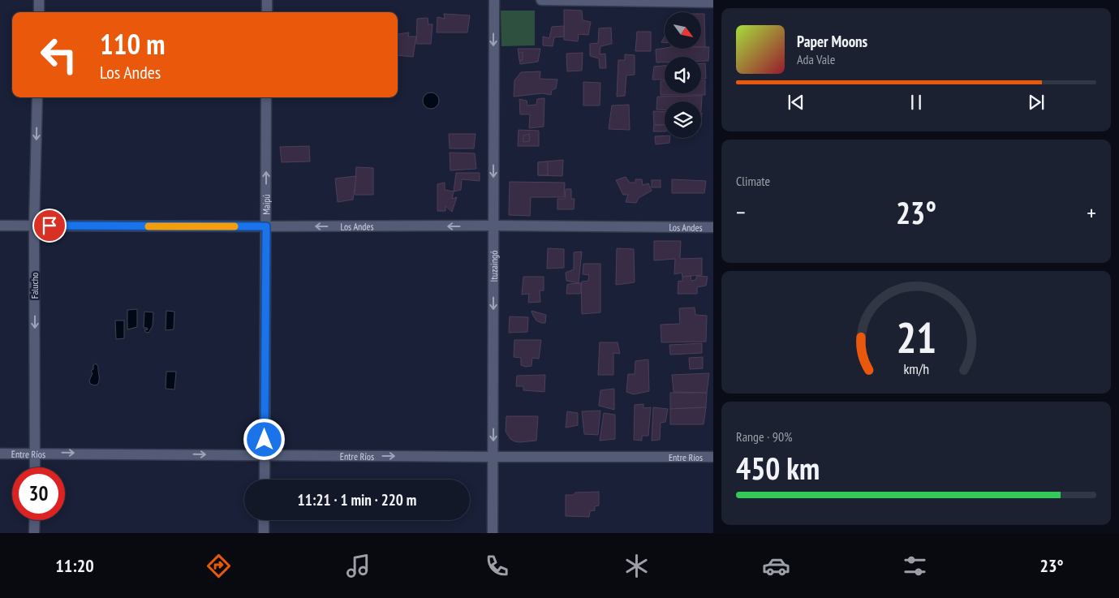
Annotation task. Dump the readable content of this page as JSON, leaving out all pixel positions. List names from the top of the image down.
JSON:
{
  "streets": {
    "street": [
      "Maipú",
      "Los Andes",
      "Ituzaingó",
      "Falucho",
      "Entre Ríos"
    ]
  },
  "crossings": [
    ["Maipú", "Los Andes"],
    ["Maipú", "Entre Ríos"],
    ["Los Andes", "Ituzaingó"],
    ["Los Andes", "Falucho"],
    ["Ituzaingó", "Entre Ríos"],
    ["Falucho", "Entre Ríos"]
  ],
  "one_way": ["Ituzaingó", "Falucho", "Entre Ríos"],
  "north": "bottom right",
  "page": {
    "turn": ["110 m", "Los Andes"],
    "song": ["Paper Moons", "Ada Vale"],
    "tile": [
      "Climate",
      ["Range · 90%", "450 km"]
    ],
    "heat": ["−", "23°", "+"],
    "limit": "30",
    "trip": "11:21 · 1 min · 220 m",
    "tabs": ["11:20", "23°"],
    "gauge": ["21", "km/h"]
  }
}
